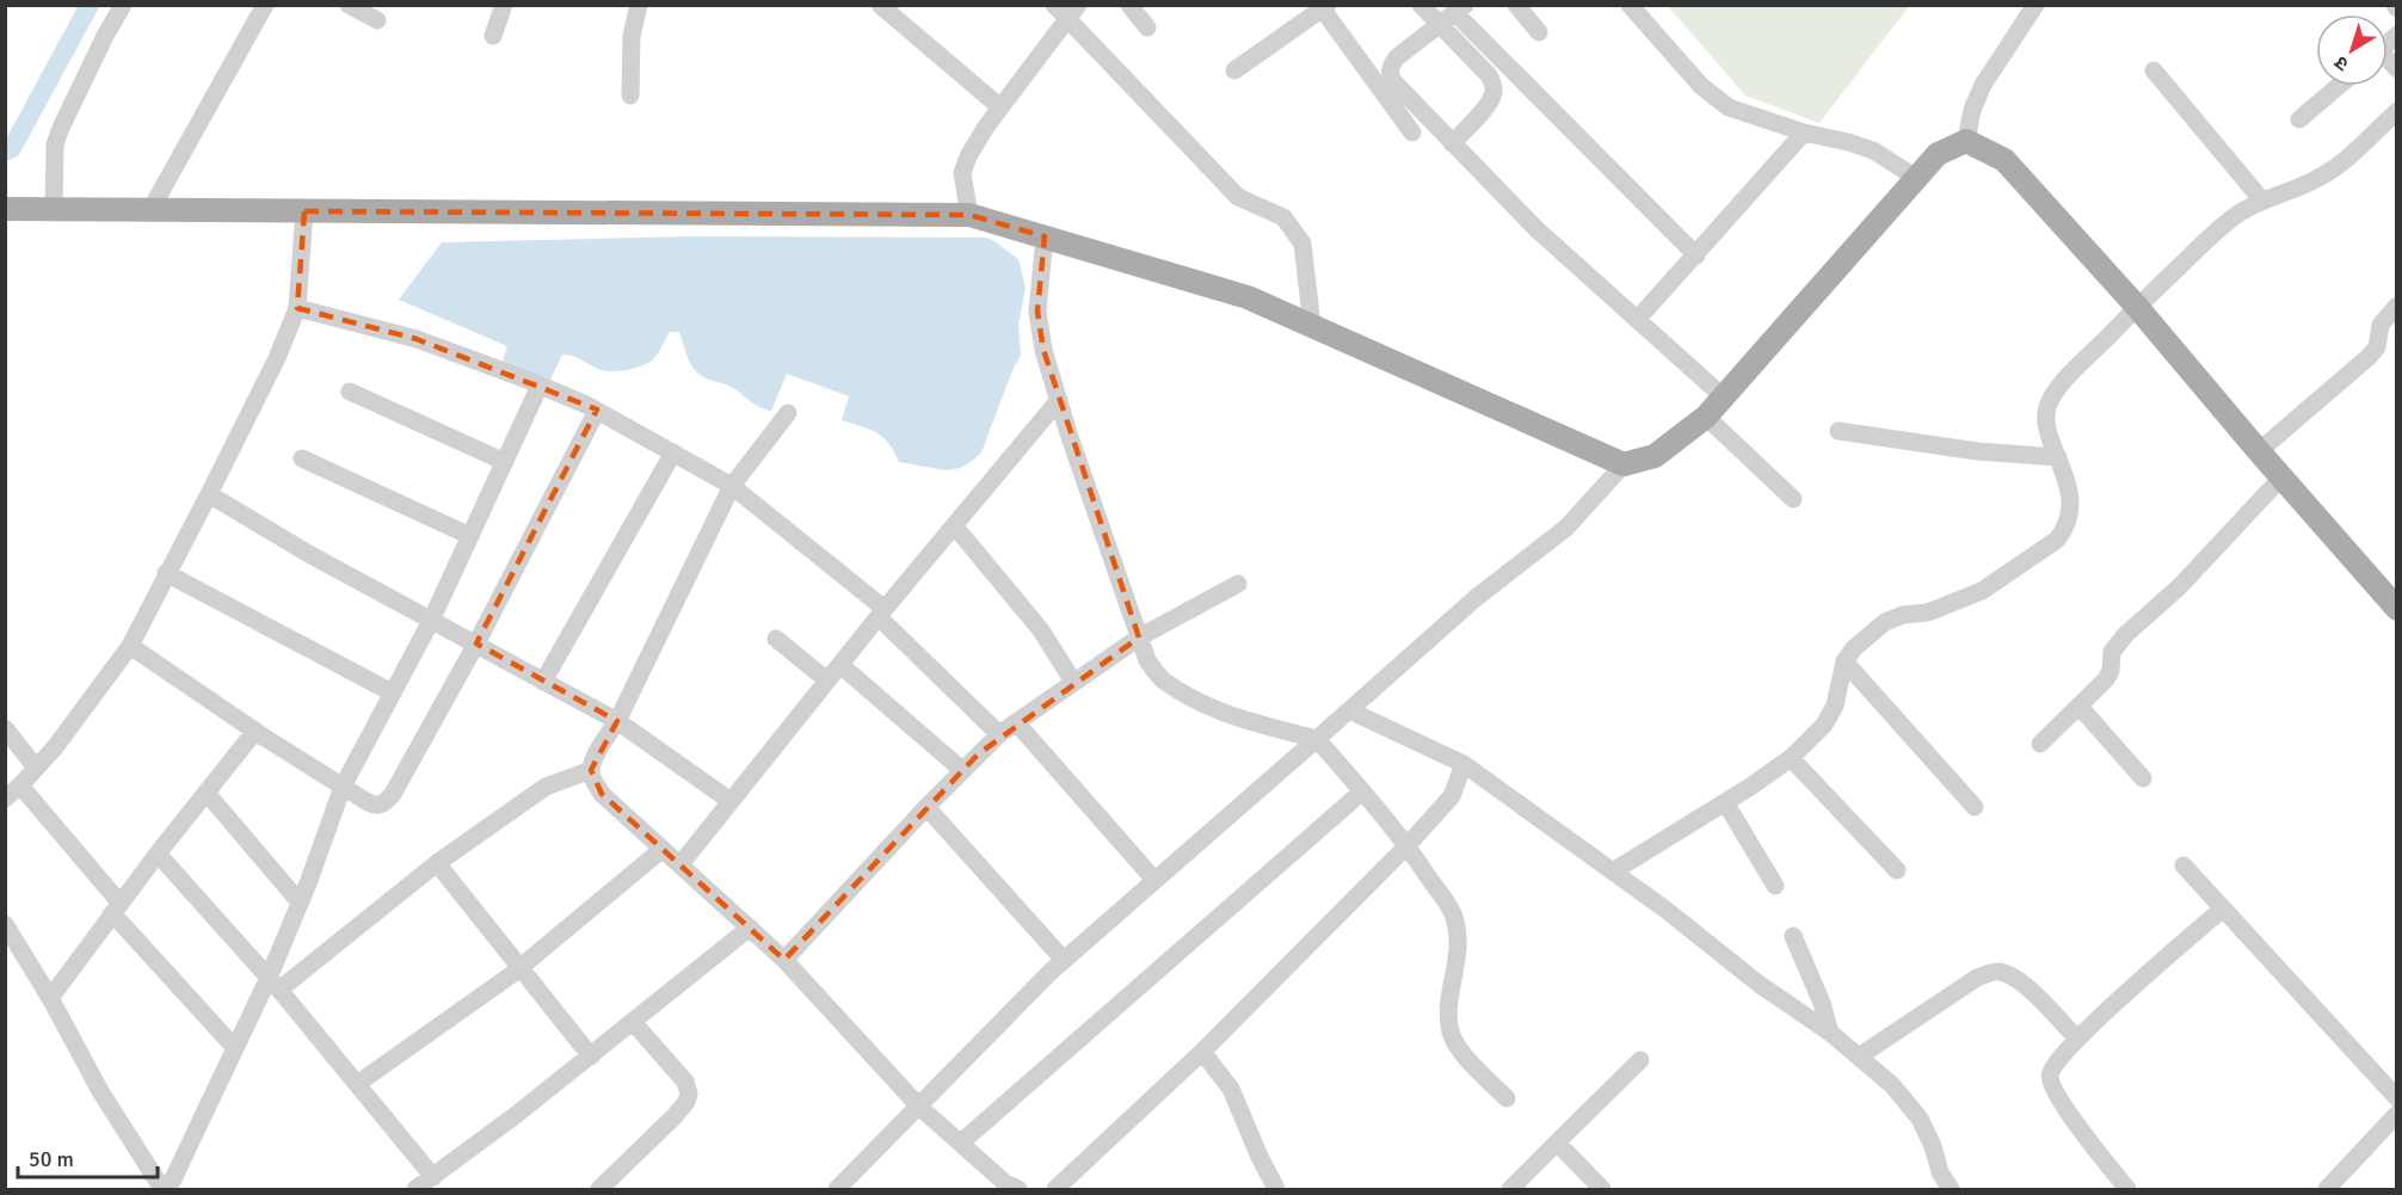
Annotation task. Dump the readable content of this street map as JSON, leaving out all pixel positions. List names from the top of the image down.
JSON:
{
  "scale_bar": "50 m",
  "north": "bottom left"
}
